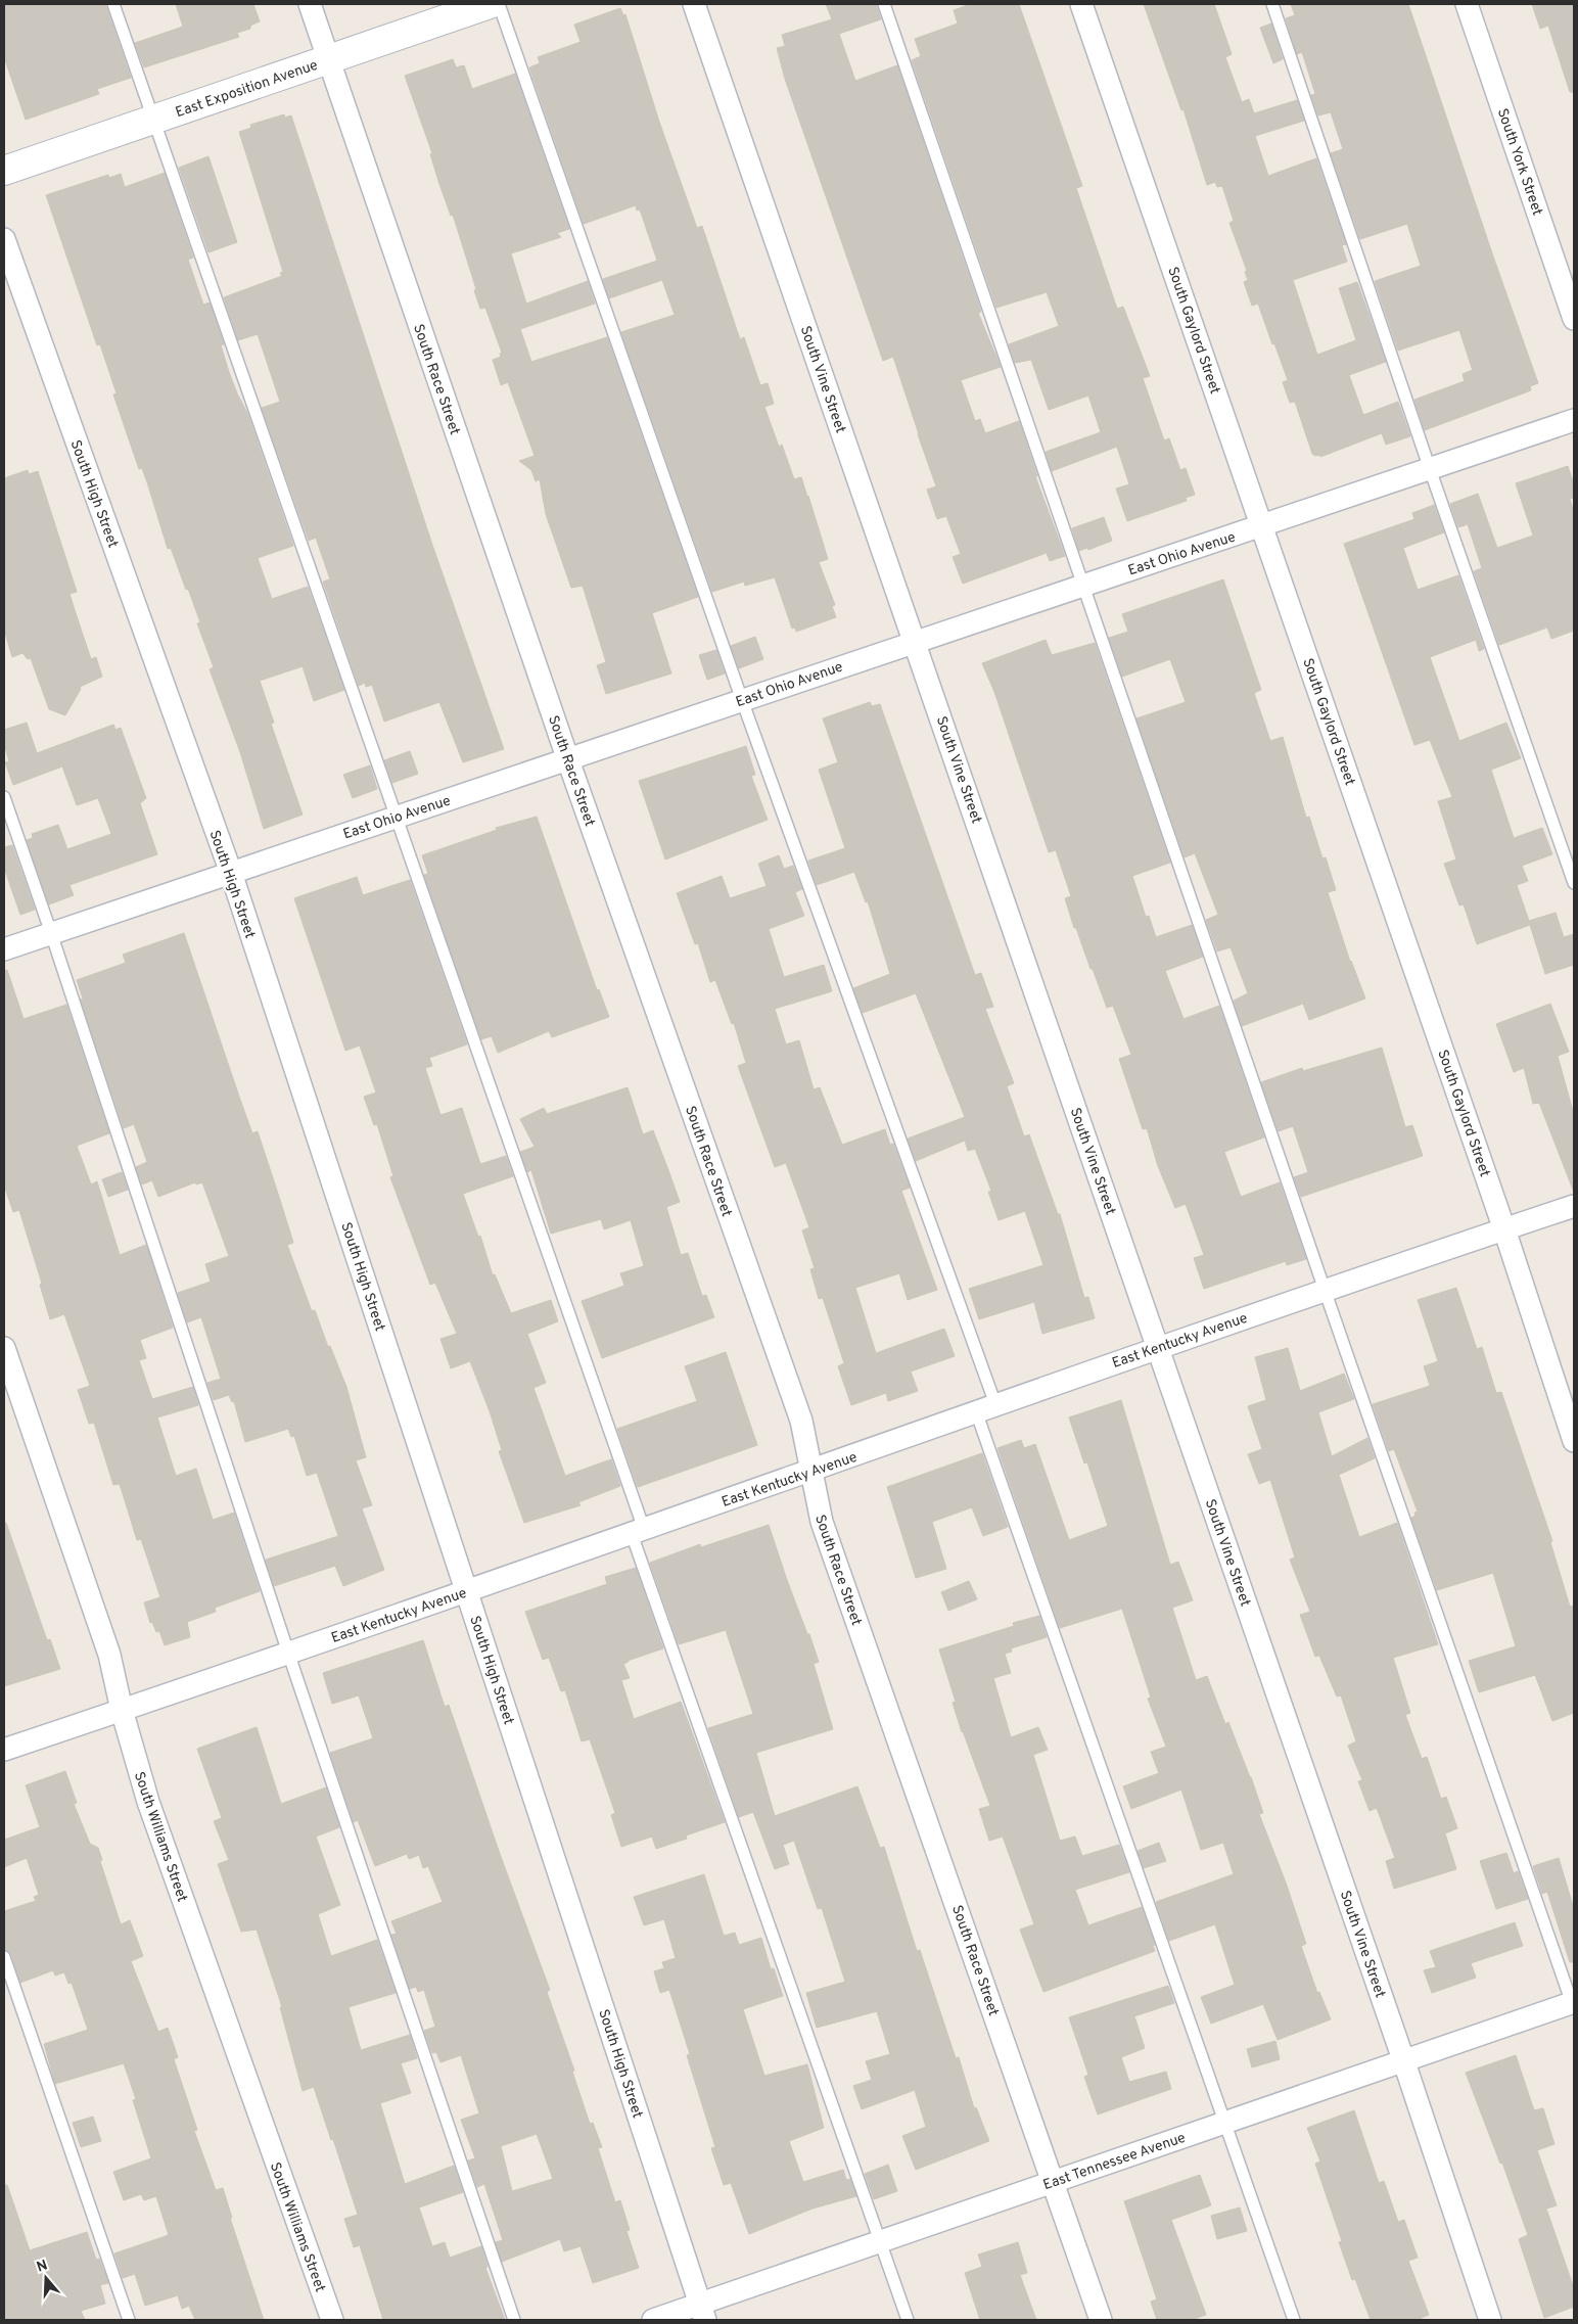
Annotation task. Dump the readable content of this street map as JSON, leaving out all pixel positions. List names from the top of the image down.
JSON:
{
  "streets": {
    "street": [
      "East Exposition Avenue",
      "South York Street",
      "South Gaylord Street",
      "South Race Street",
      "South Vine Street",
      "South High Street",
      "East Ohio Avenue",
      "East Kentucky Avenue",
      "South Williams Street",
      "East Tennessee Avenue"
    ]
  },
  "crossings": [
    ["East Exposition Avenue", "South Race Street"],
    ["South Gaylord Street", "East Ohio Avenue"],
    ["South Gaylord Street", "East Kentucky Avenue"],
    ["South Race Street", "East Ohio Avenue"],
    ["South Race Street", "East Kentucky Avenue"],
    ["South Race Street", "East Tennessee Avenue"],
    ["South Vine Street", "East Ohio Avenue"],
    ["South Vine Street", "East Kentucky Avenue"],
    ["South Vine Street", "East Tennessee Avenue"],
    ["South High Street", "East Ohio Avenue"],
    ["South High Street", "East Kentucky Avenue"],
    ["South High Street", "East Tennessee Avenue"],
    ["East Kentucky Avenue", "South Williams Street"]
  ],
  "north": "top"
}
